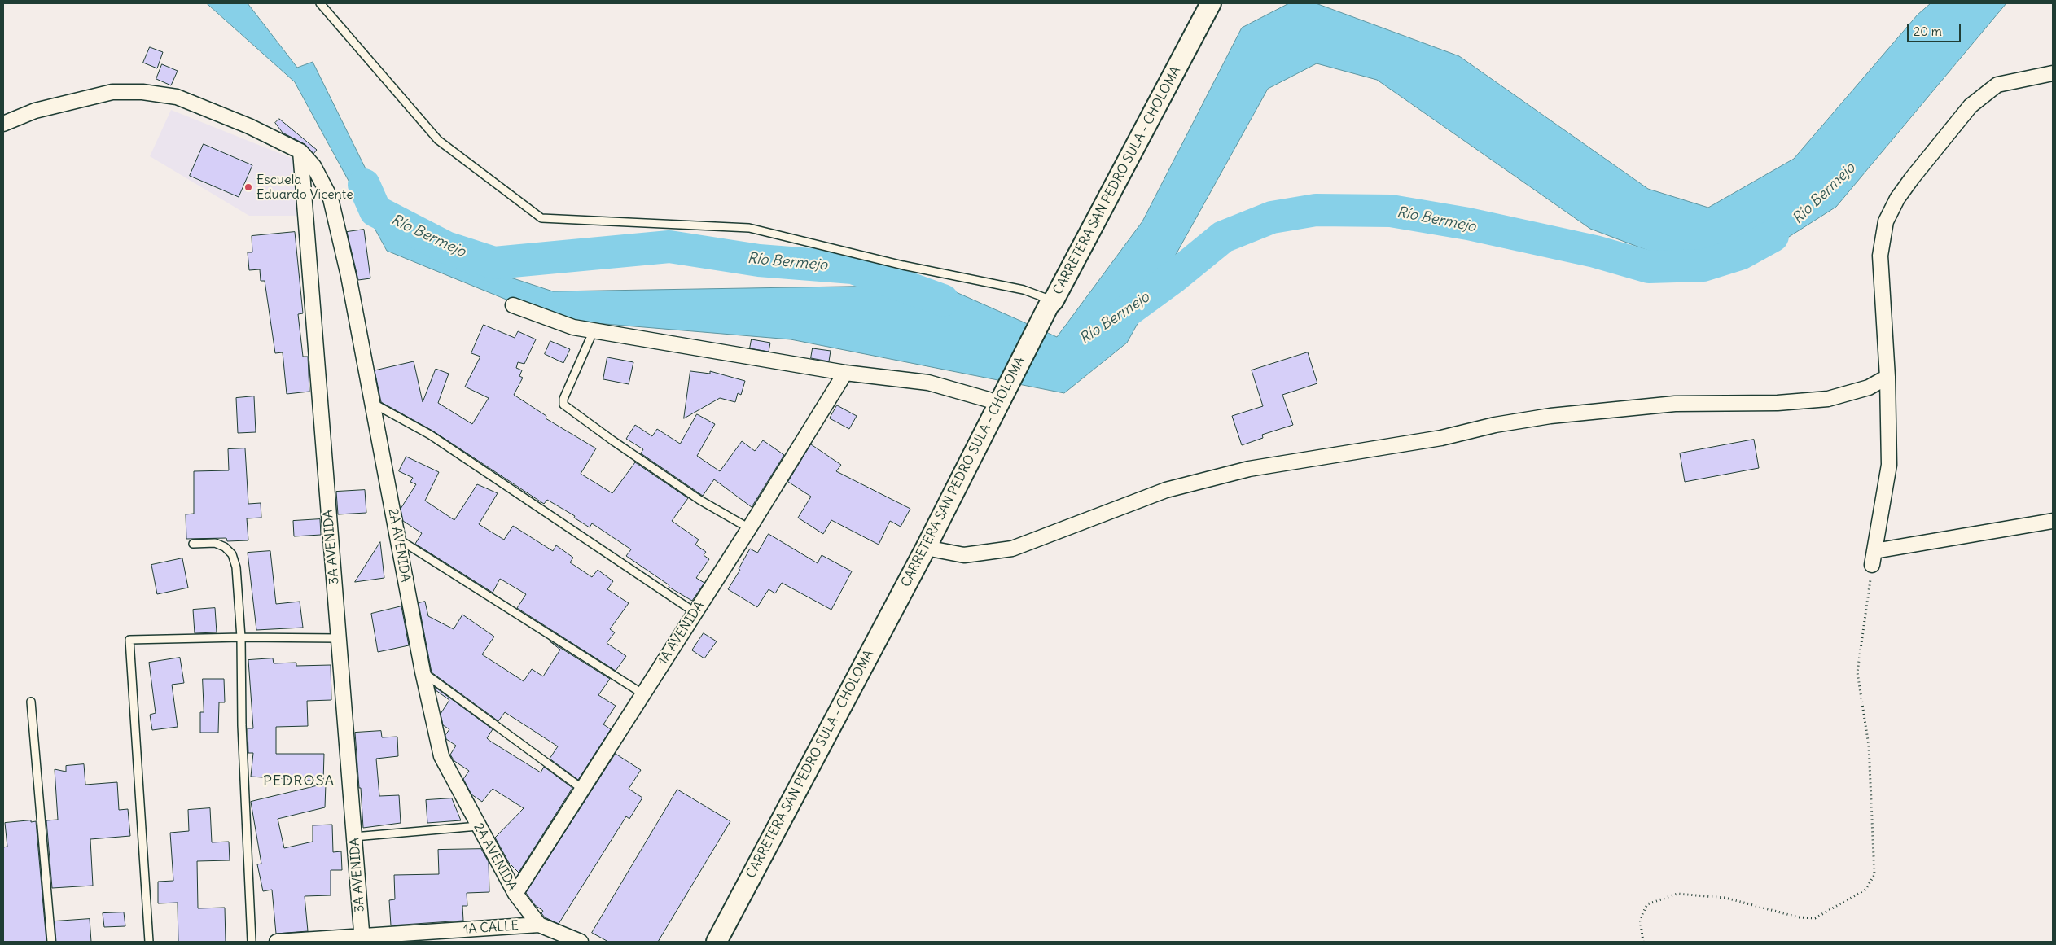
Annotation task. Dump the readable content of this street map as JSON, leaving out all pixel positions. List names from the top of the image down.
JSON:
{
  "streets": {
    "main road": ["CARRETERA SAN PEDRO SULA - CHOLOMA"],
    "street": [
      "2A AVENIDA",
      "3A AVENIDA",
      "1A AVENIDA",
      "1A CALLE"
    ]
  },
  "crossings": [
    ["2A AVENIDA", "3A AVENIDA"],
    ["2A AVENIDA", "1A AVENIDA"],
    ["2A AVENIDA", "1A CALLE"],
    ["3A AVENIDA", "1A CALLE"]
  ],
  "districts": ["PEDROSA"],
  "water": ["Río Bermejo"],
  "places": ["Escuela Eduardo Vicente"],
  "scale_bar": "20 m"
}
